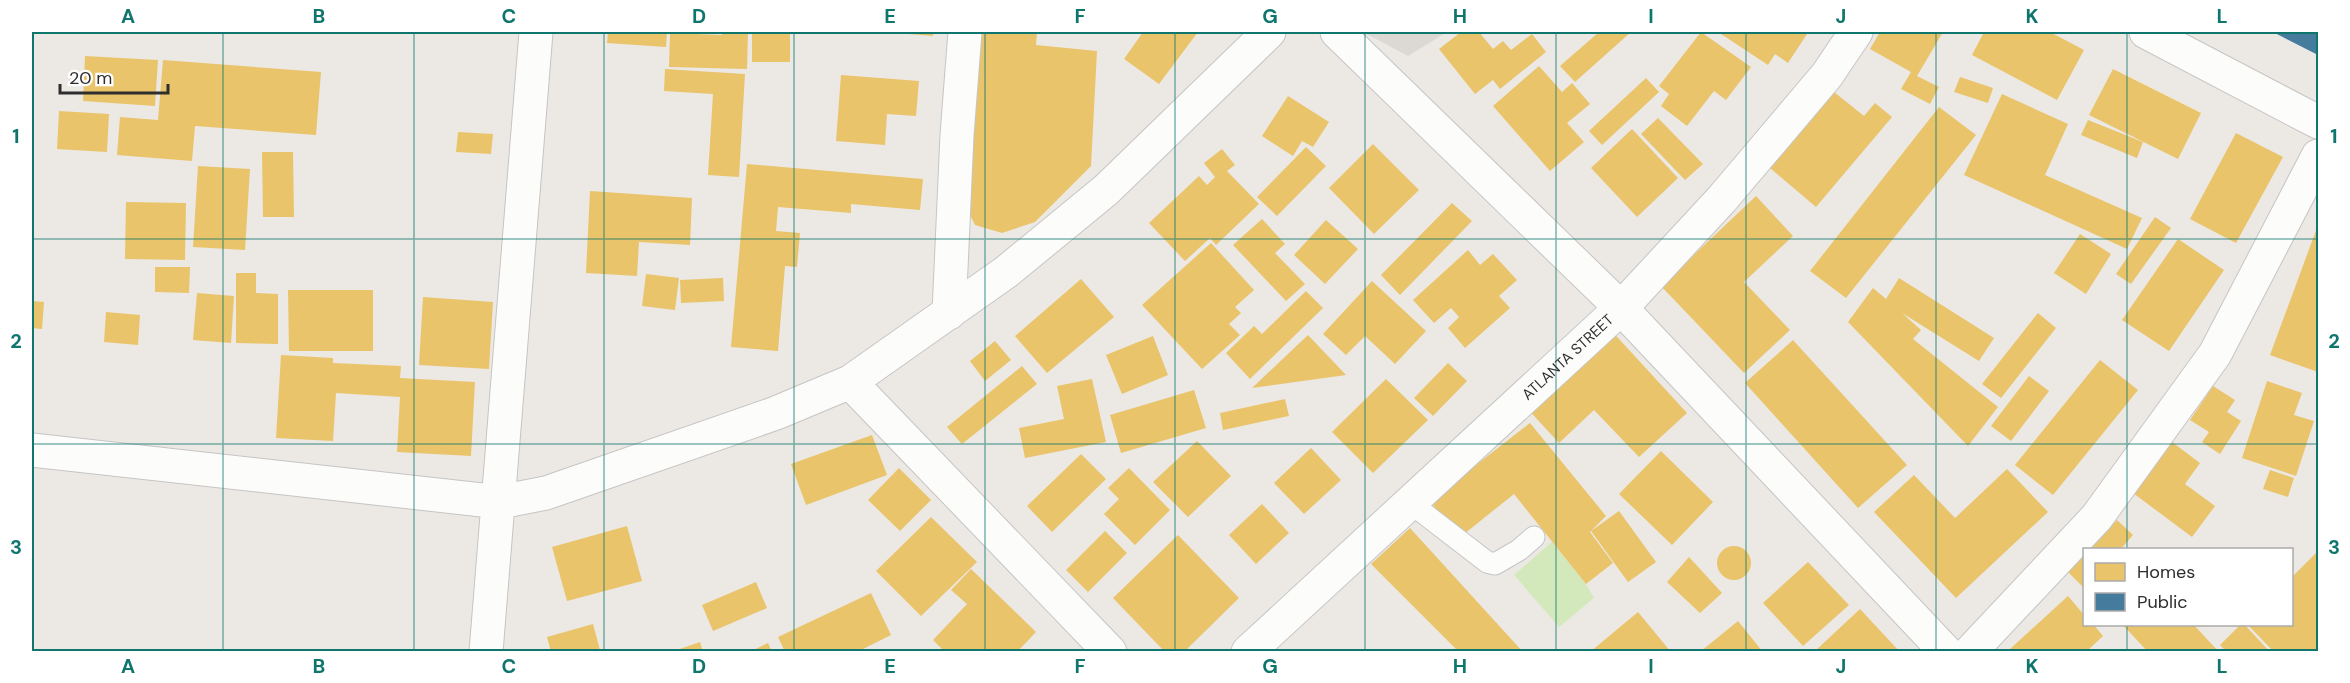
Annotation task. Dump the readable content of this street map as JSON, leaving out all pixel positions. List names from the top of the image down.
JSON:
{
  "streets": {
    "street": ["ATLANTA STREET"]
  },
  "legend": ["Homes", "Public"],
  "scale_bar": "20 m",
  "grid": {
    "columns": [
      "A",
      "B",
      "C",
      "D",
      "E",
      "F",
      "G",
      "H",
      "I",
      "J",
      "K",
      "L"
    ],
    "rows": ["1", "2", "3"]
  }
}
